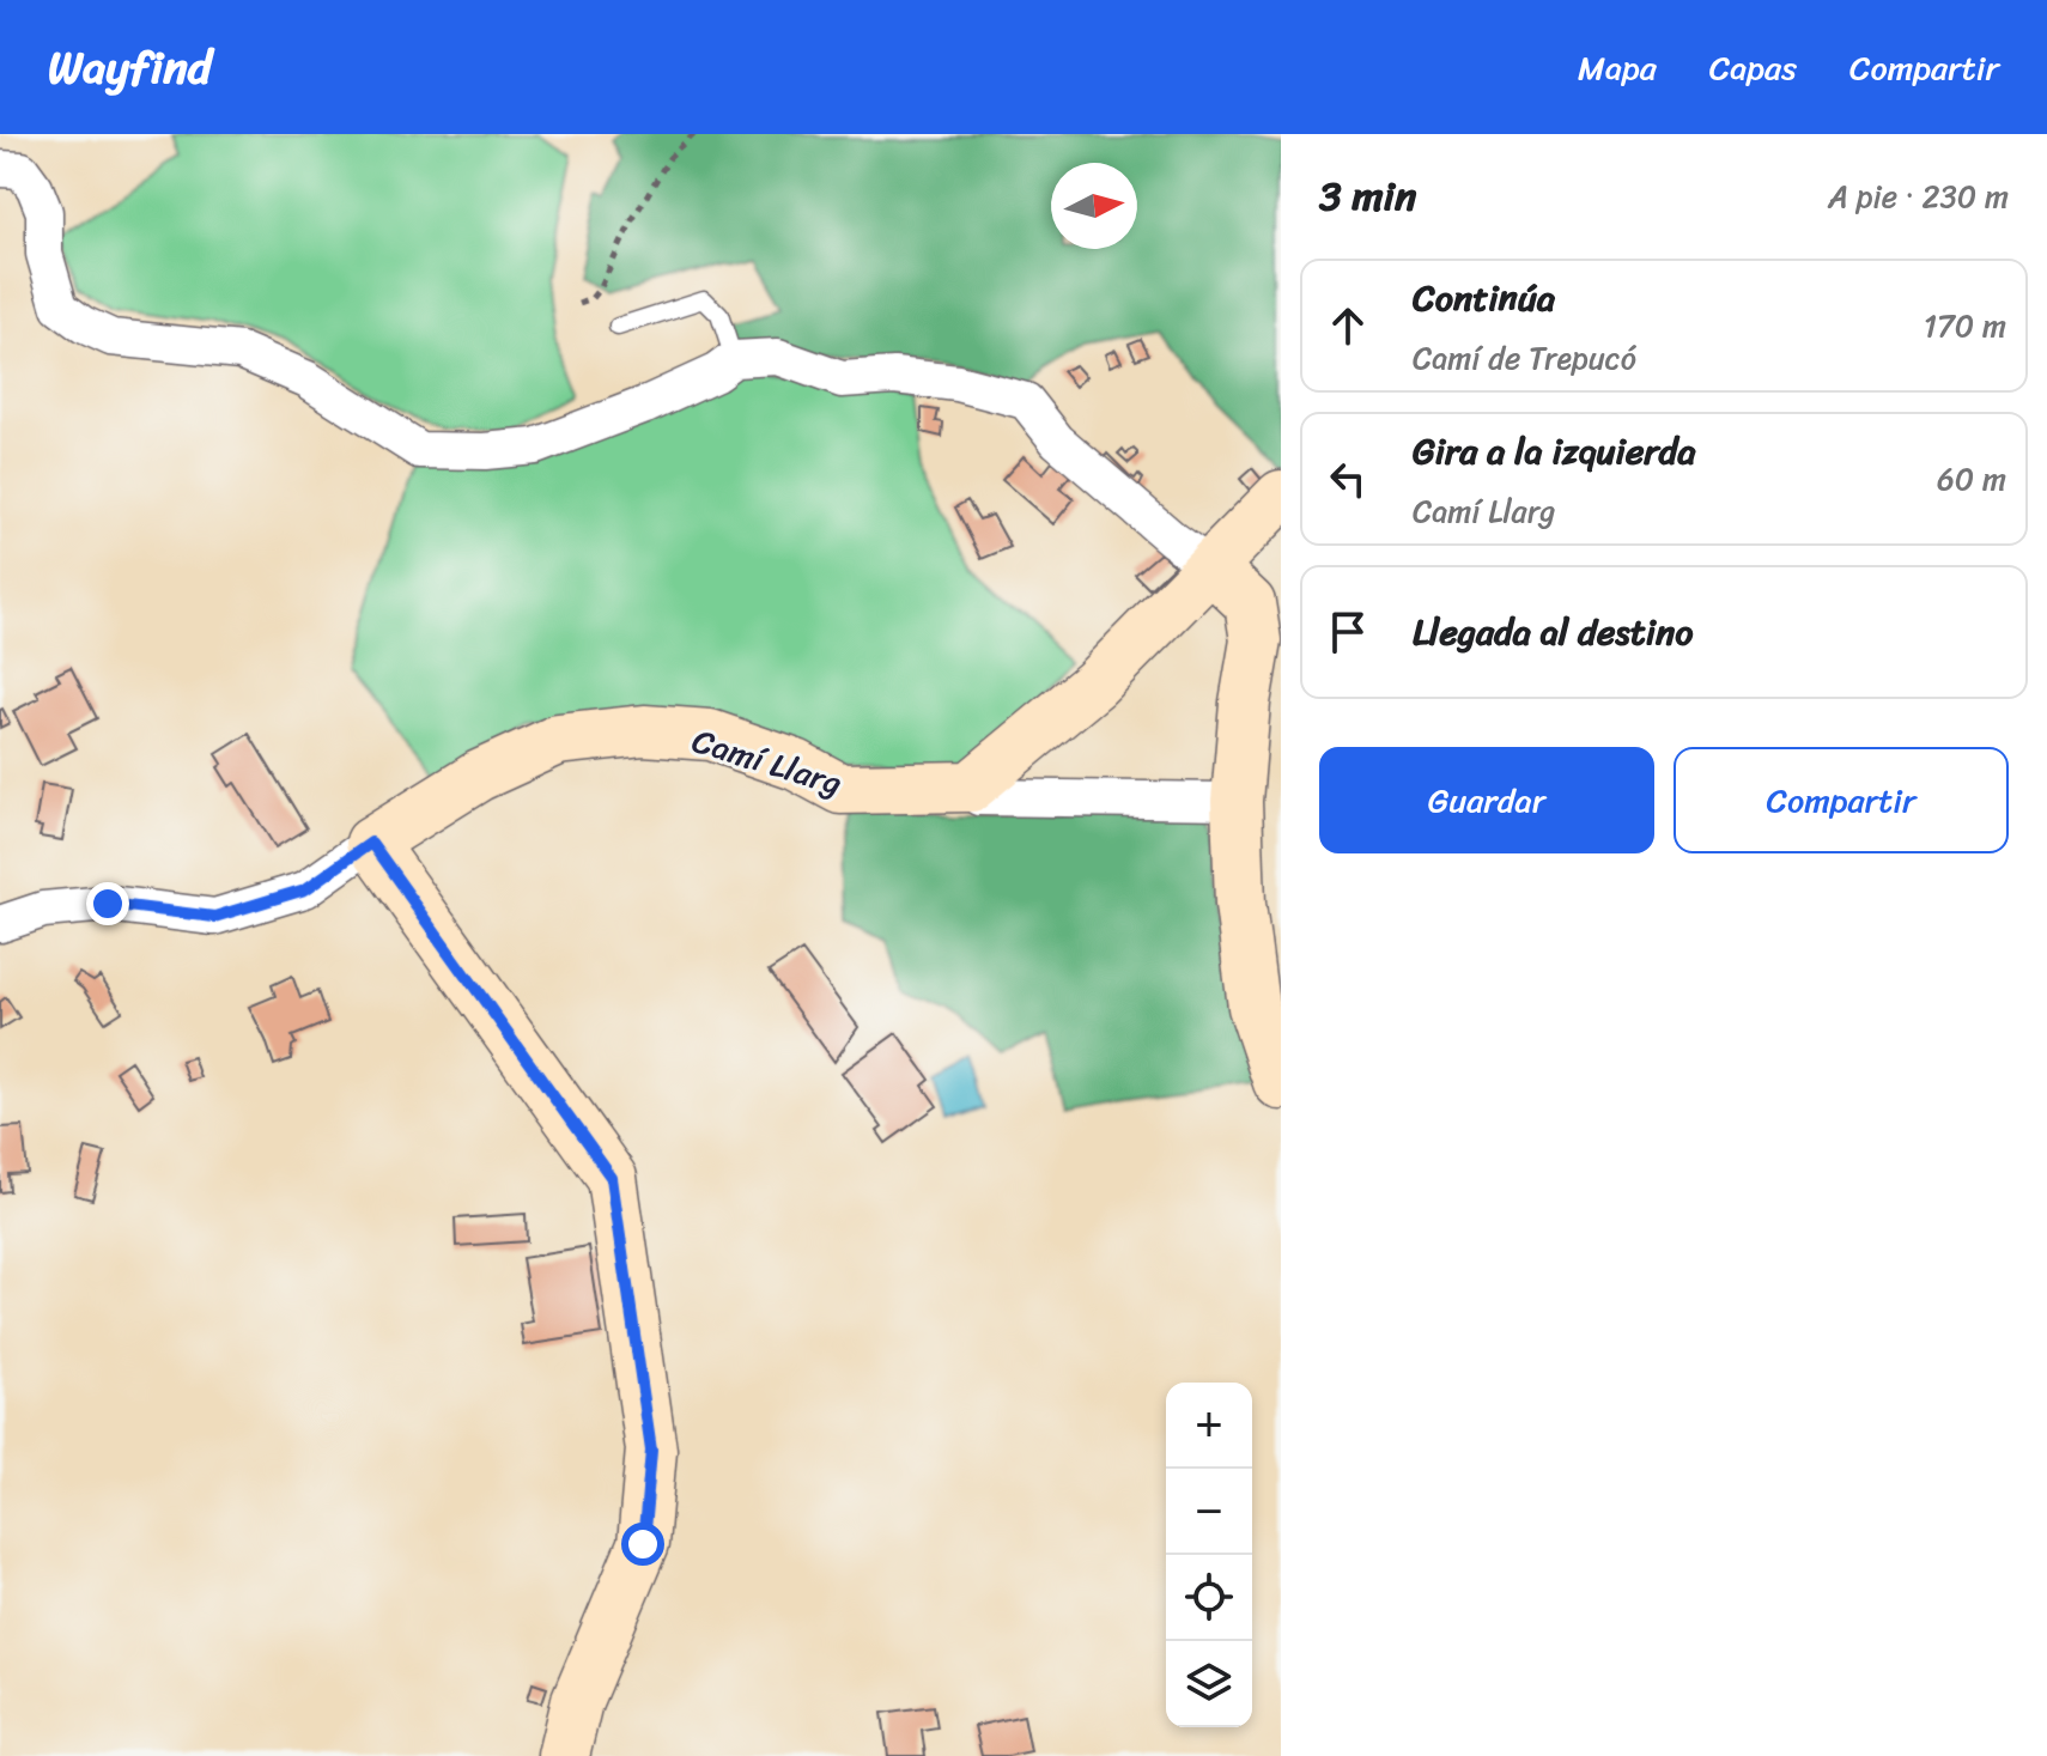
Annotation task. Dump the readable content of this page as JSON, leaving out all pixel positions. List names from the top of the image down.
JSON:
{
  "streets": {
    "street": ["Camí Llarg"]
  },
  "north": "right",
  "page": {
    "header": "Wayfind",
    "nav": ["Mapa", "Capas", "Compartir"],
    "heading": ["3 min", "A pie · 230 m"],
    "list": [
      ["Continúa", "Camí de Trepucó", "170 m"],
      ["Gira a la izquierda", "Camí Llarg", "60 m"],
      "Llegada al destino"
    ],
    "buttons": ["Guardar", "Compartir"],
    "map_buttons": ["+", "−"]
  }
}
